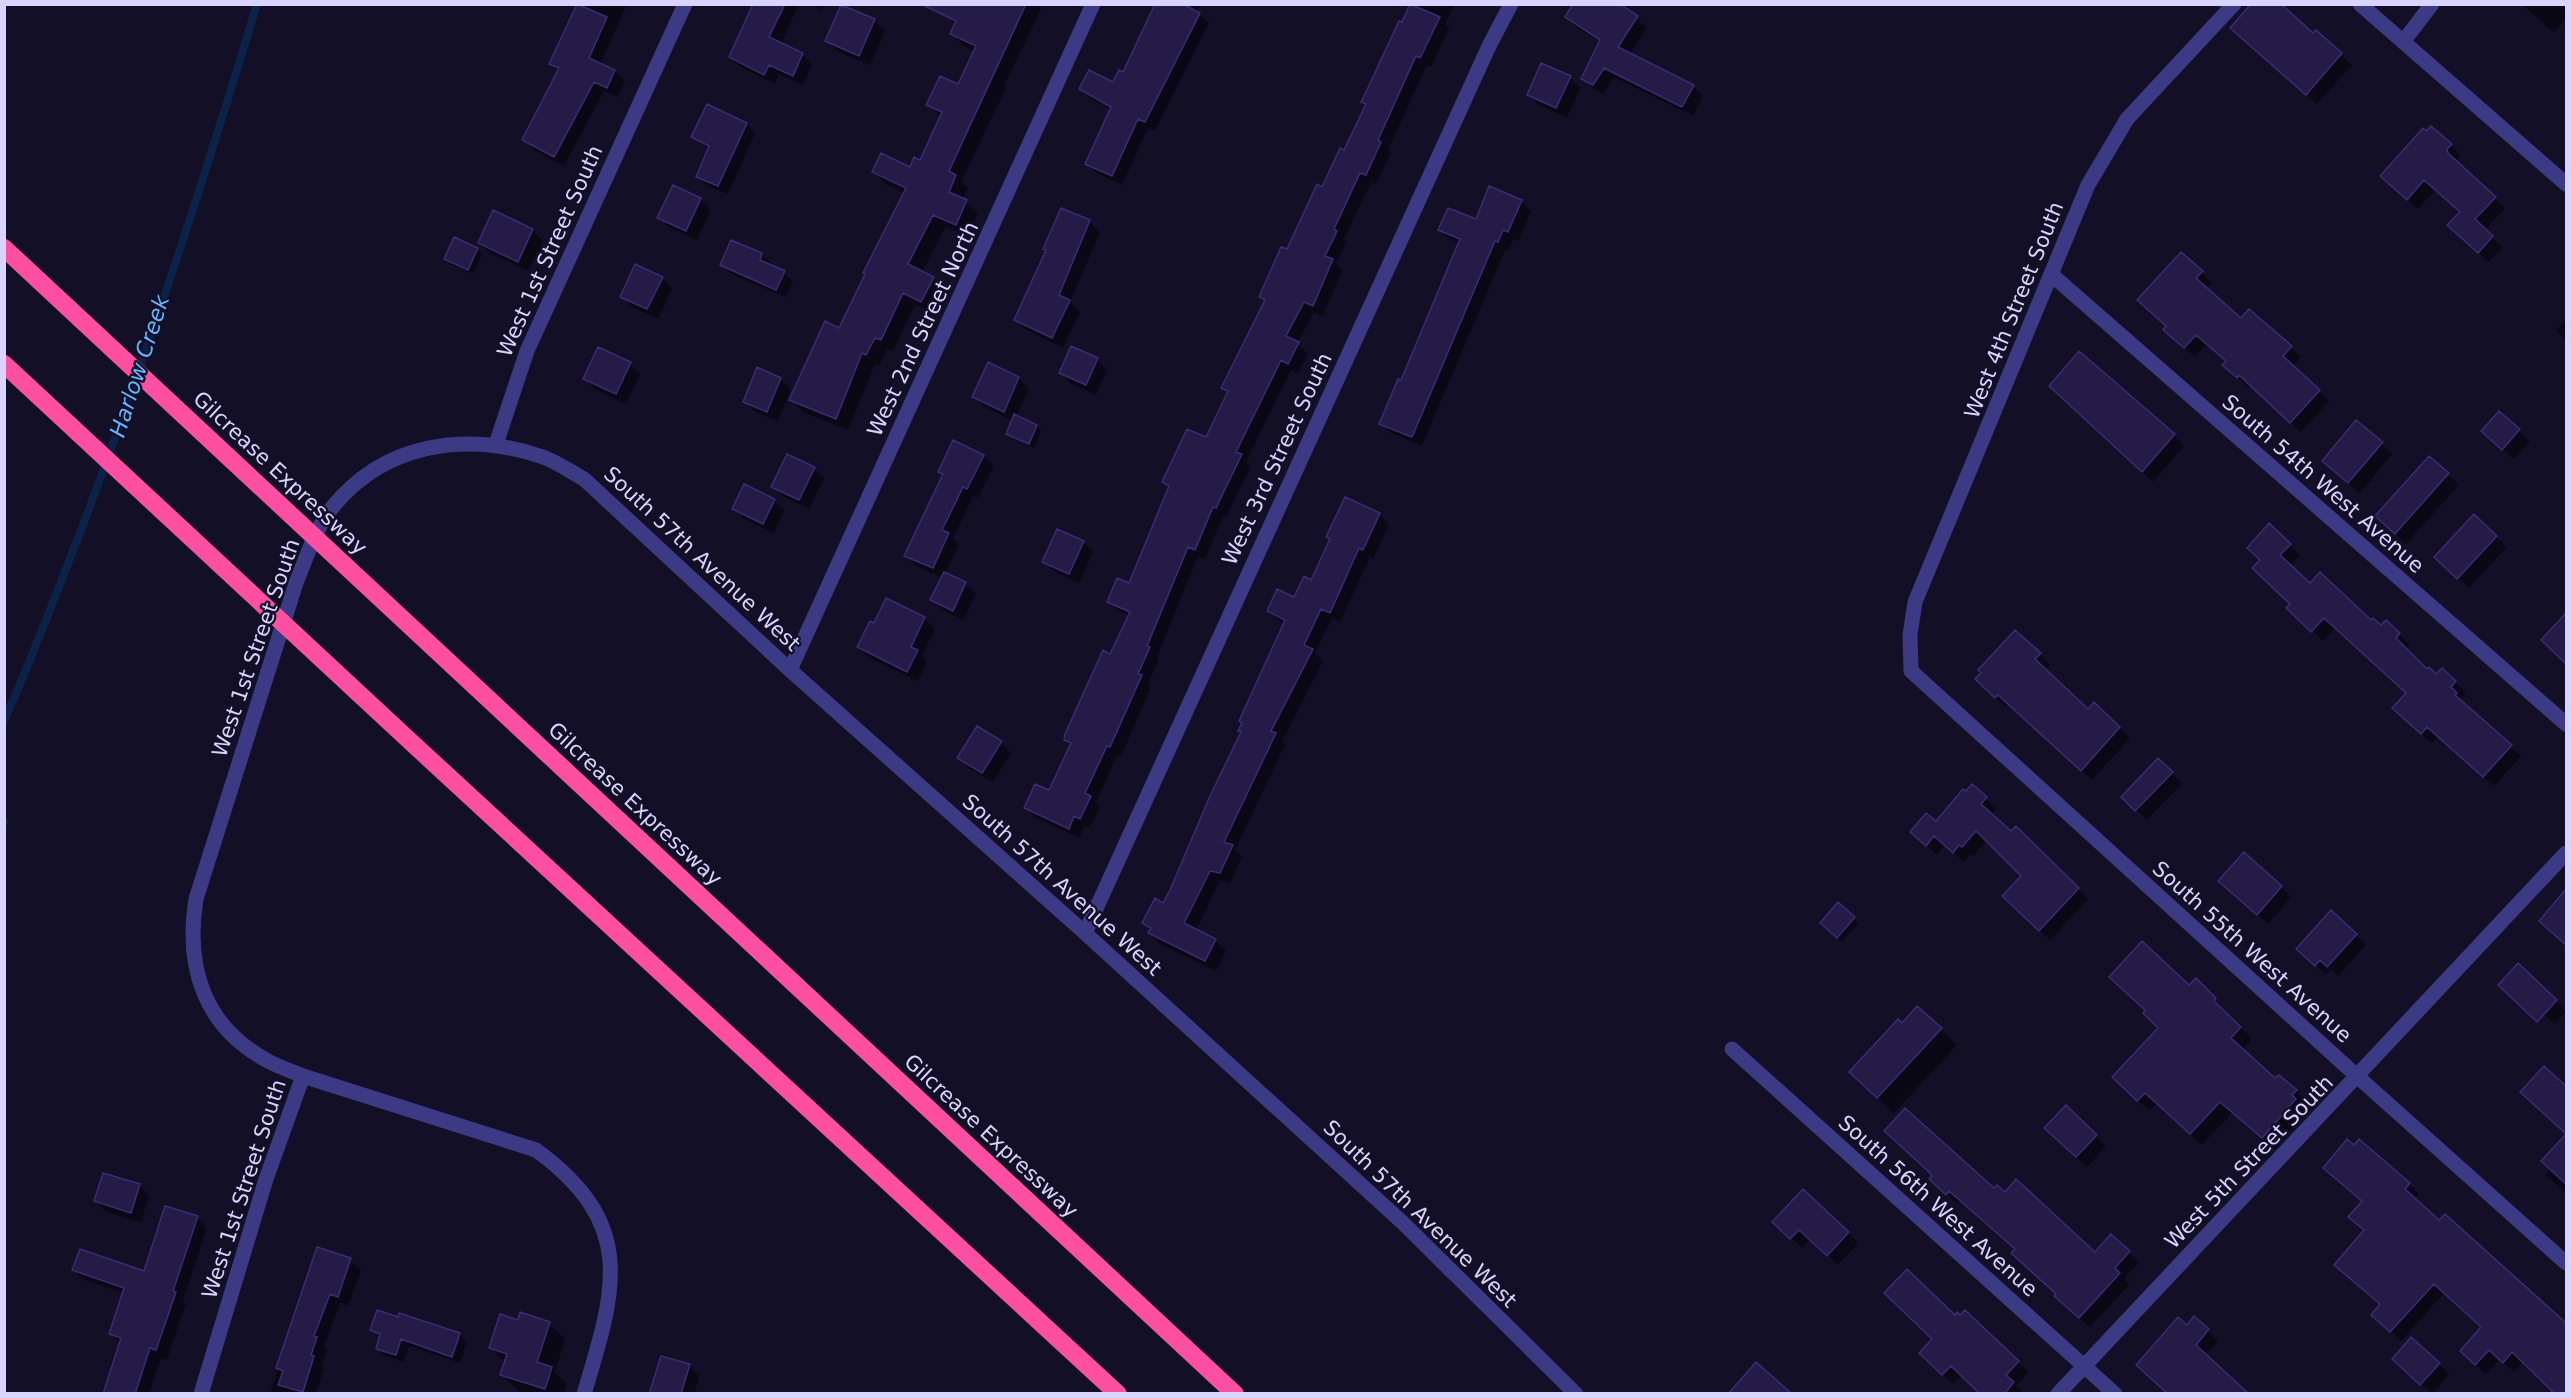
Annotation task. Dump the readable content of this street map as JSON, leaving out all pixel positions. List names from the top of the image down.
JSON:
{
  "streets": {
    "highway": ["Gilcrease Expressway"],
    "street": [
      "West 1st Street South",
      "West 4th Street South",
      "West 2nd Street North",
      "West 3rd Street South",
      "South 54th West Avenue",
      "South 57th Avenue West",
      "South 55th West Avenue",
      "West 5th Street South",
      "South 56th West Avenue"
    ]
  },
  "crossings": [
    ["West 1st Street South", "South 57th Avenue West"],
    ["West 4th Street South", "South 54th West Avenue"],
    ["West 4th Street South", "South 55th West Avenue"],
    ["West 2nd Street North", "South 57th Avenue West"],
    ["West 3rd Street South", "South 57th Avenue West"],
    ["South 55th West Avenue", "West 5th Street South"],
    ["West 5th Street South", "South 56th West Avenue"]
  ],
  "water": ["Harlow Creek"]
}
